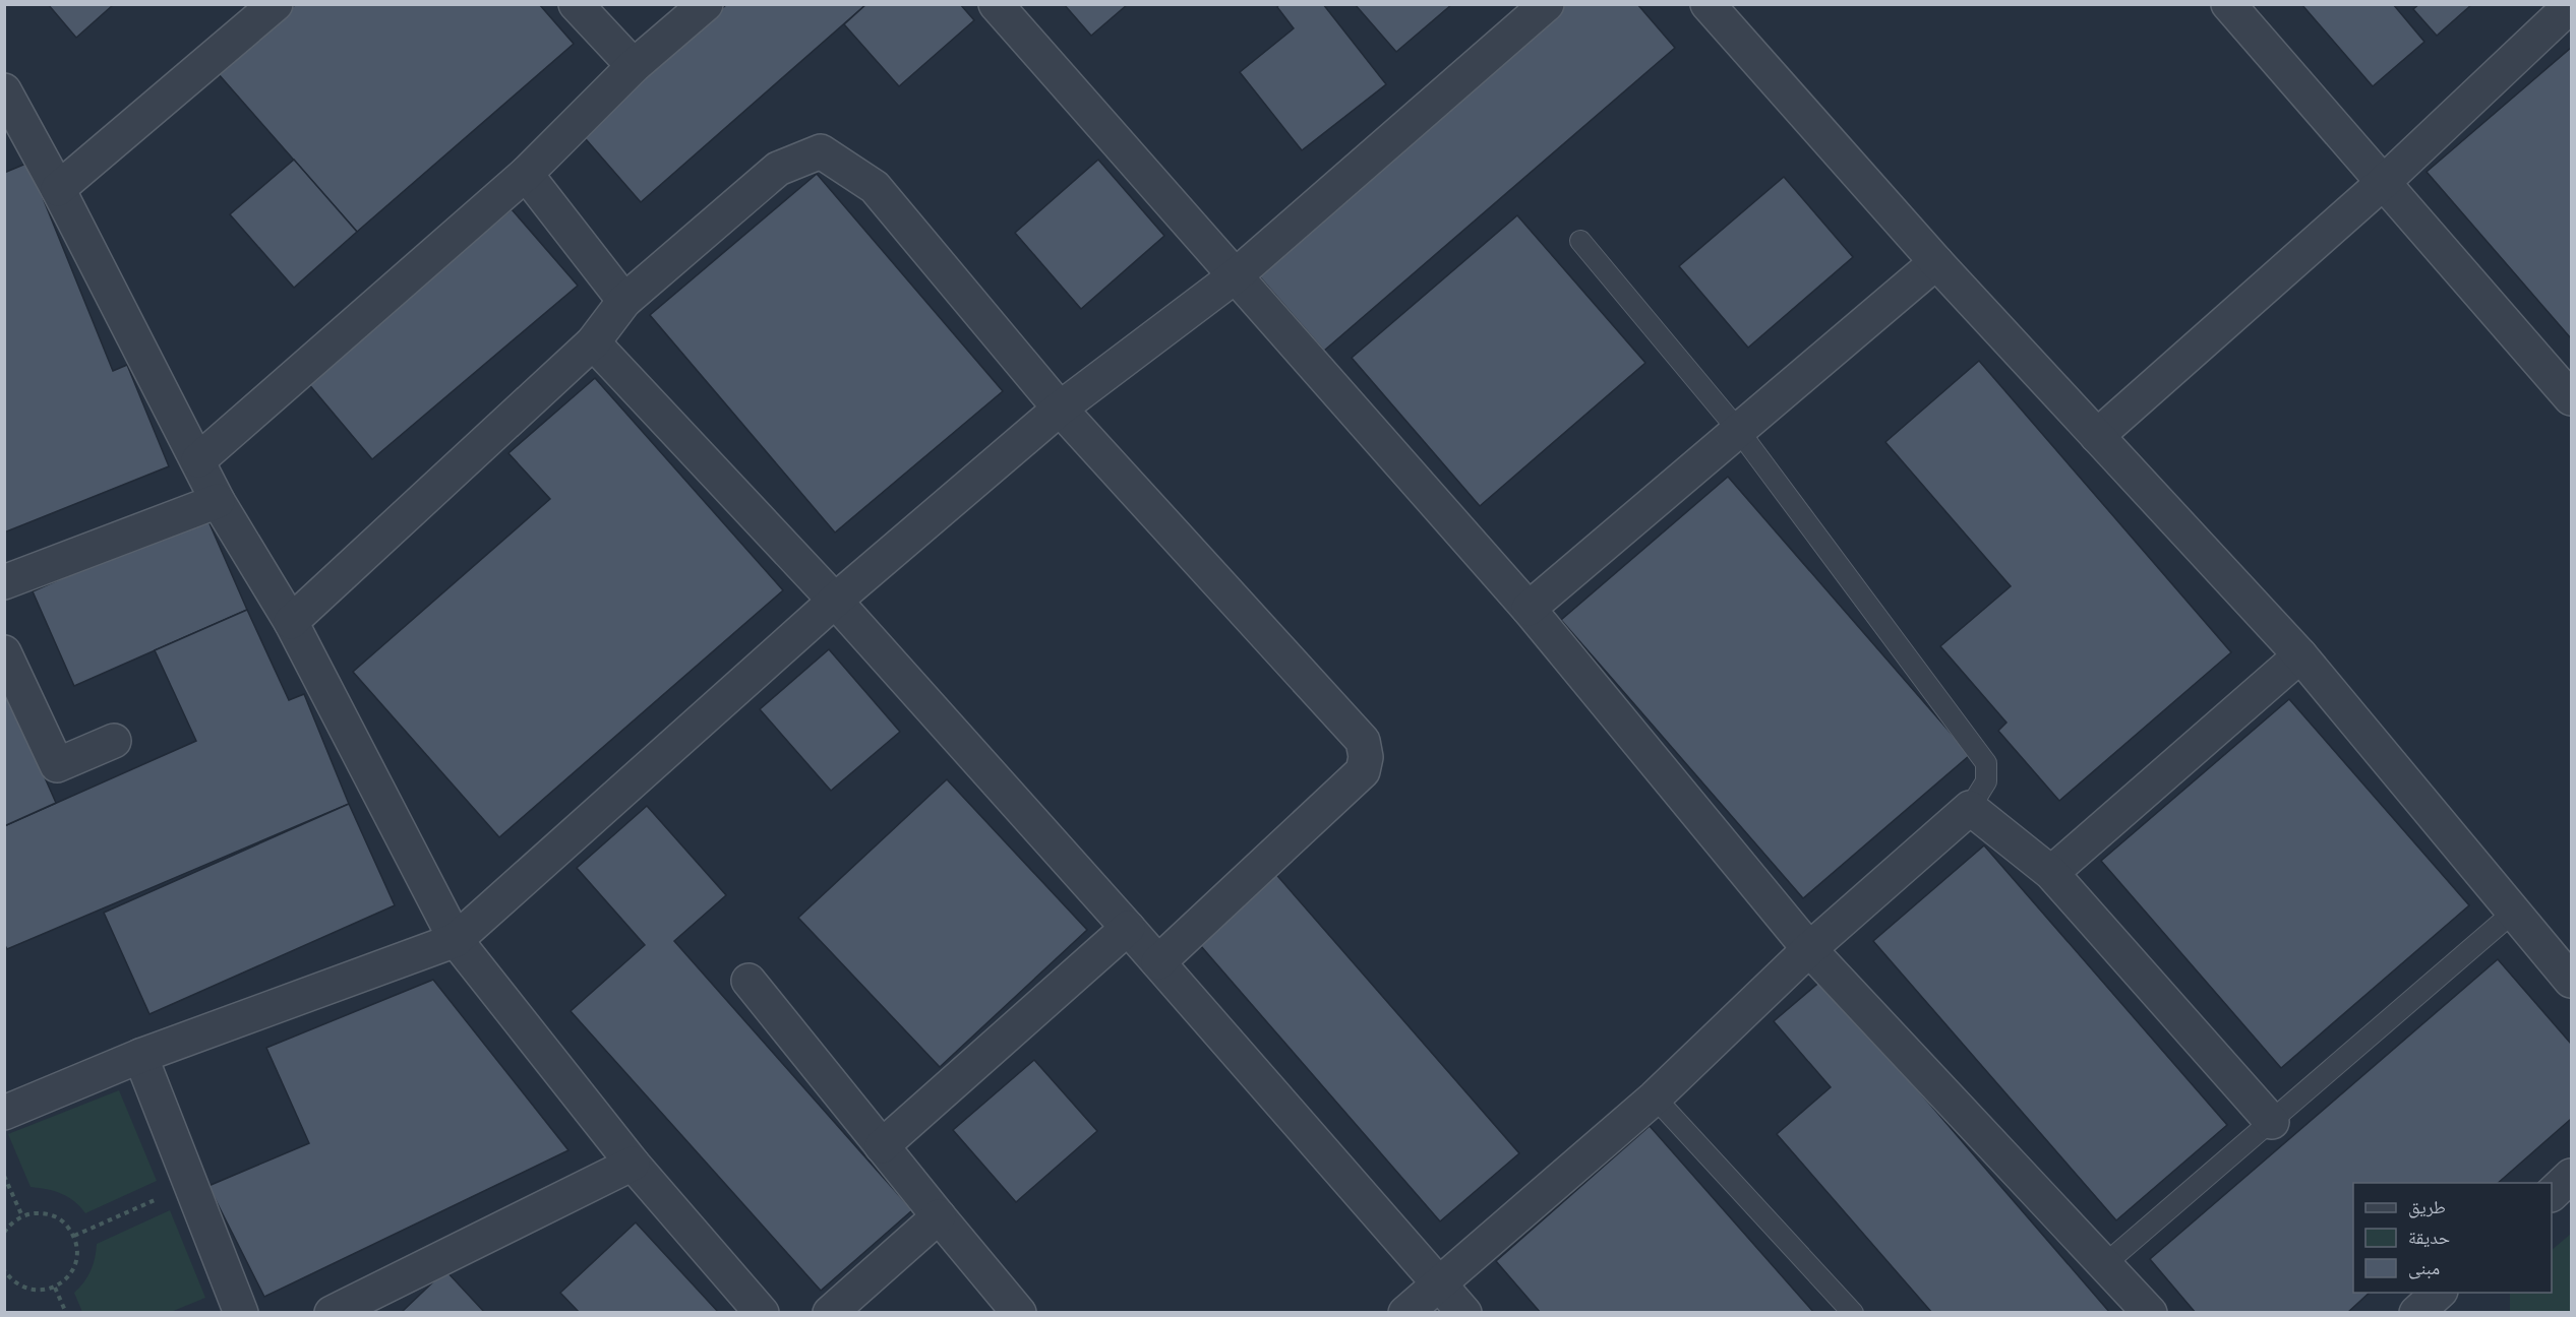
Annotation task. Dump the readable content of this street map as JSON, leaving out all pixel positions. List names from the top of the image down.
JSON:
{
  "legend": ["طريق", "حديقة", "مبنى"]
}
